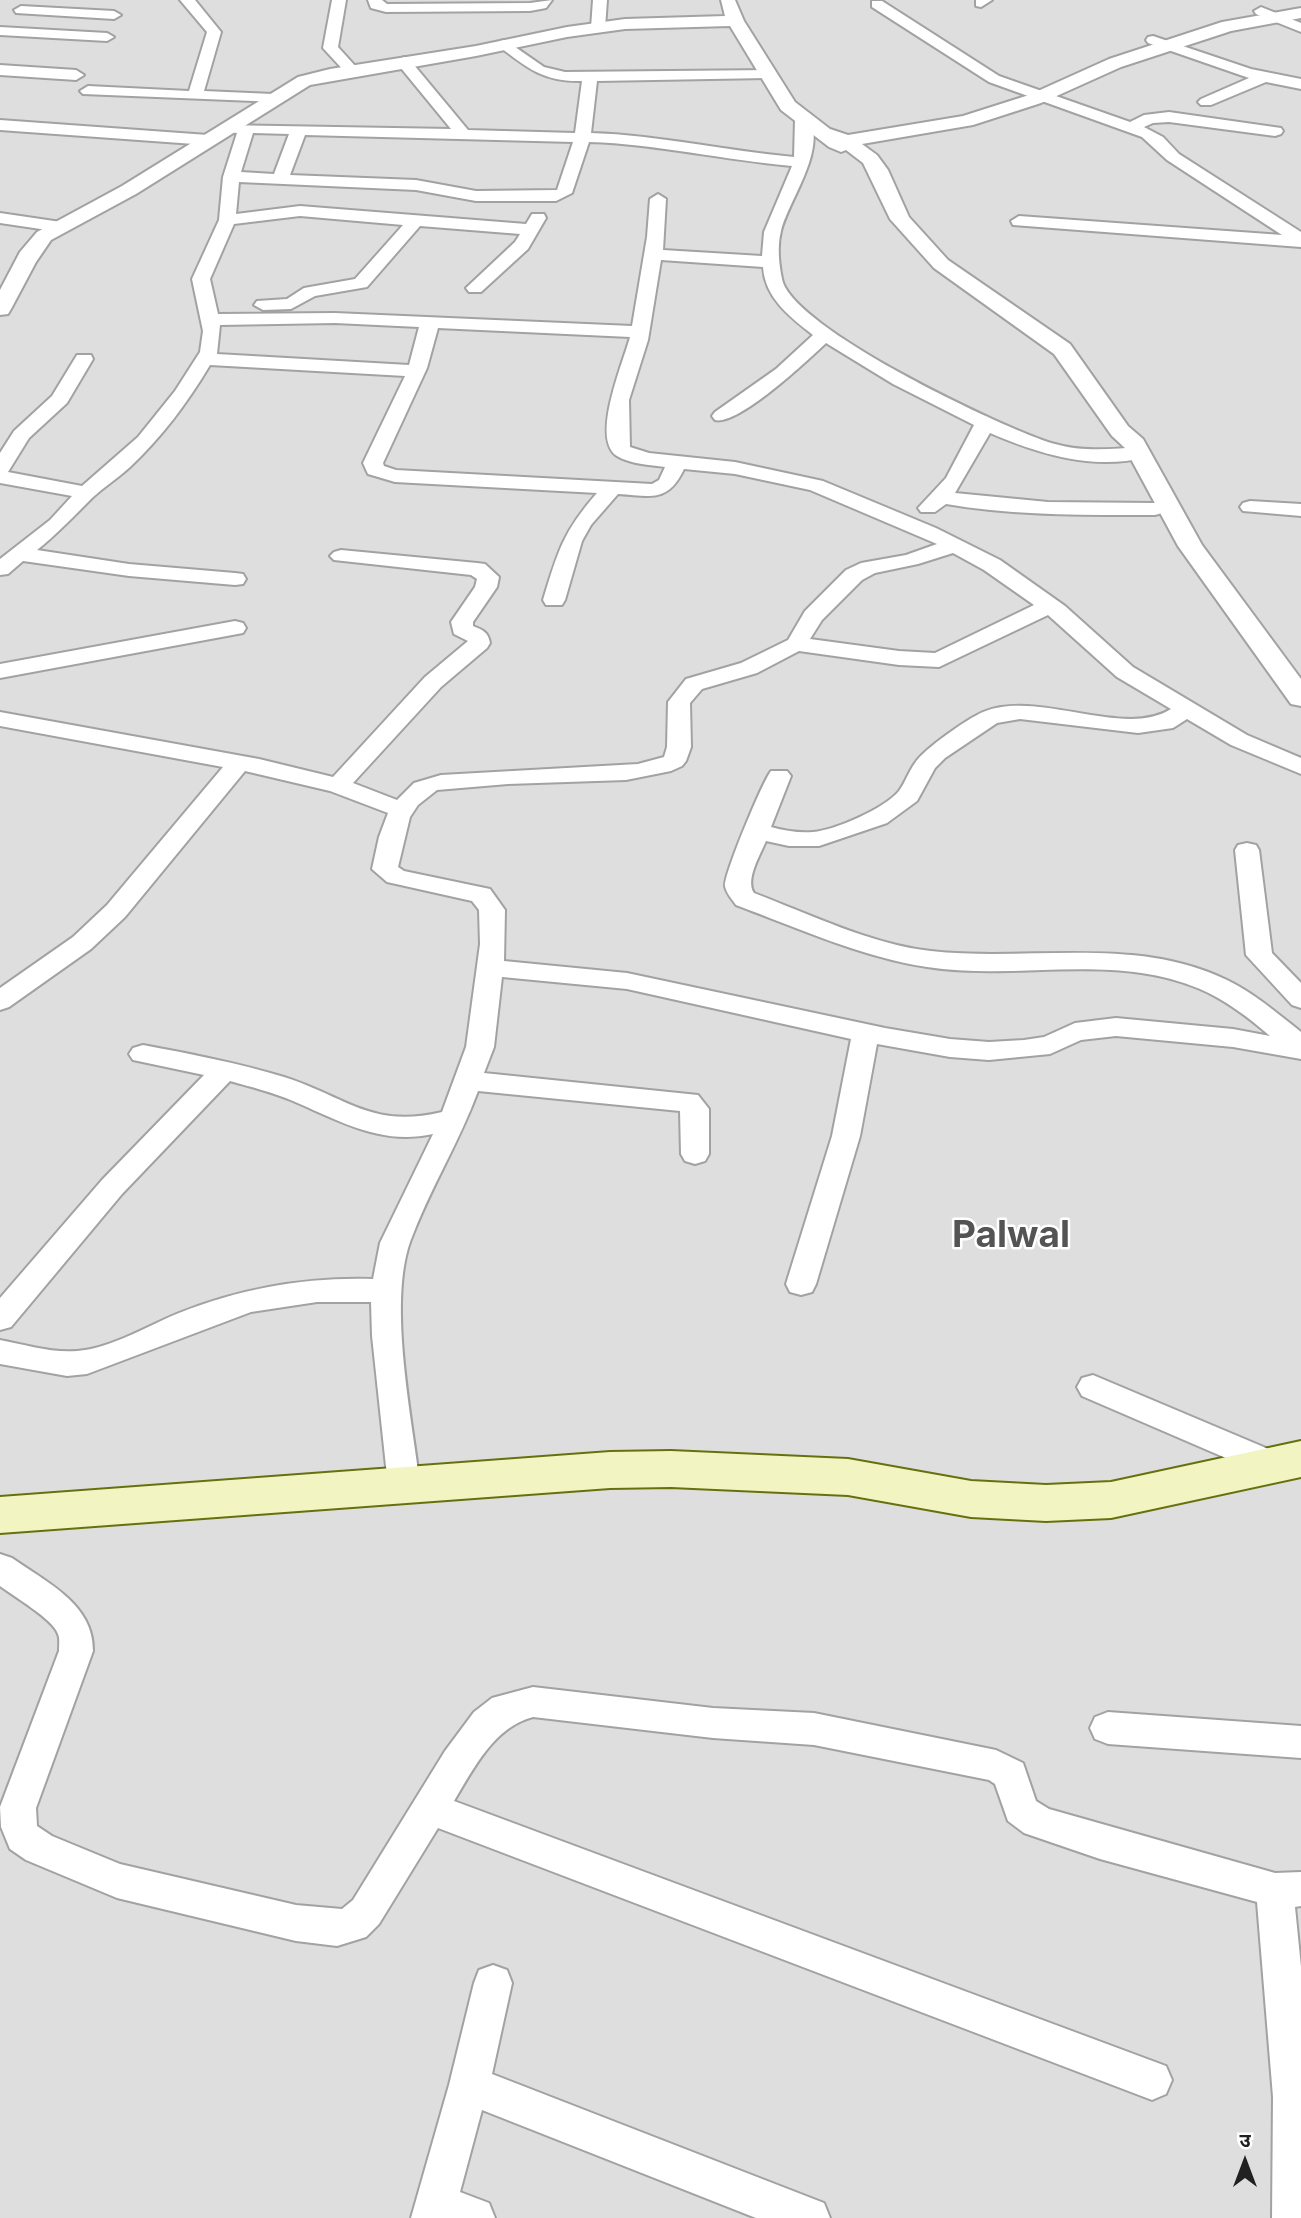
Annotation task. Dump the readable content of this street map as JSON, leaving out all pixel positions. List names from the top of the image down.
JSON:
{
  "districts": ["Palwal"],
  "north": "top"
}
